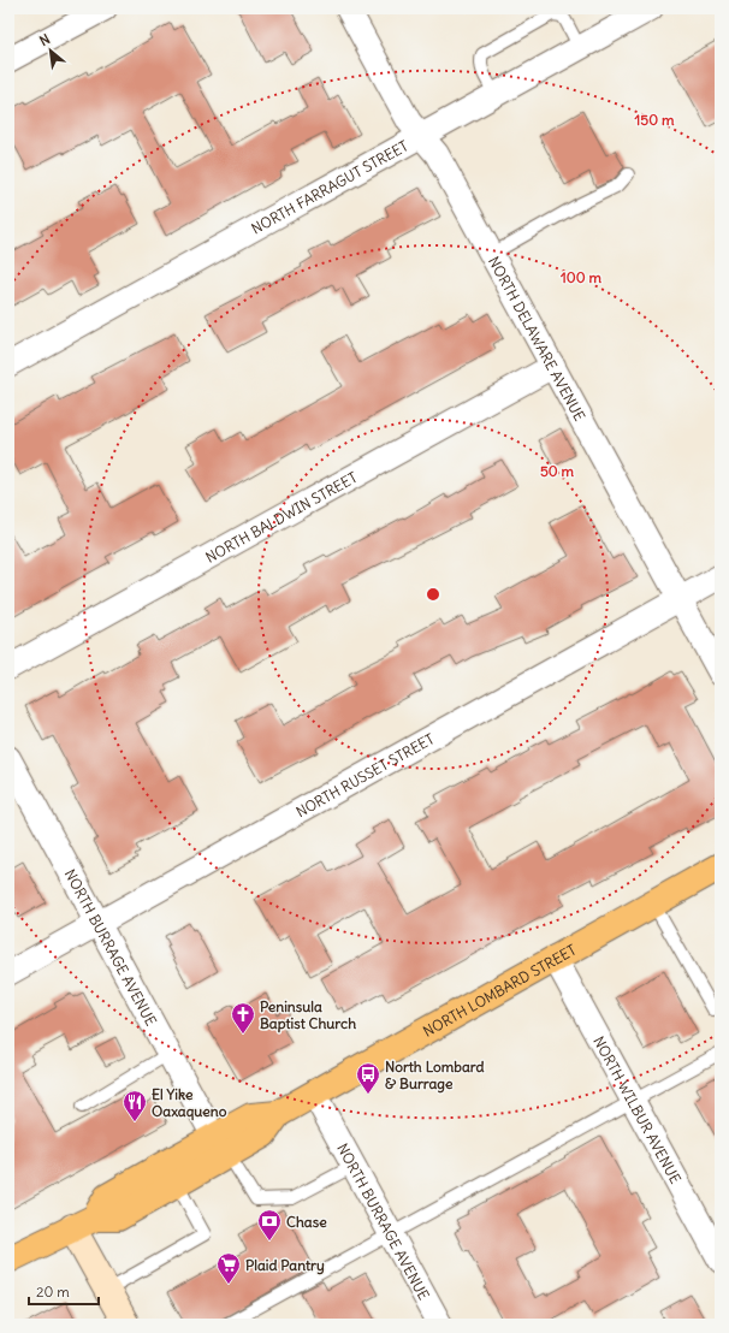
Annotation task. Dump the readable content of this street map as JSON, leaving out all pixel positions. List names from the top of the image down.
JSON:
{
  "streets": {
    "main road": ["NORTH LOMBARD STREET"],
    "street": [
      "NORTH FARRAGUT STREET",
      "NORTH DELAWARE AVENUE",
      "NORTH BALDWIN STREET",
      "NORTH RUSSET STREET",
      "NORTH BURRAGE AVENUE",
      "NORTH WILBUR AVENUE"
    ]
  },
  "crossings": [
    ["NORTH FARRAGUT STREET", "NORTH DELAWARE AVENUE"],
    ["NORTH DELAWARE AVENUE", "NORTH BALDWIN STREET"],
    ["NORTH DELAWARE AVENUE", "NORTH RUSSET STREET"],
    ["NORTH RUSSET STREET", "NORTH BURRAGE AVENUE"],
    ["NORTH BURRAGE AVENUE", "NORTH LOMBARD STREET"],
    ["NORTH LOMBARD STREET", "NORTH WILBUR AVENUE"]
  ],
  "places": {
    "church": ["Peninsula Baptist Church"],
    "bus stop": ["North Lombard & Burrage"],
    "restaurant": ["El Yike Oaxaqueno"],
    "bank": ["Chase"],
    "supermarket": ["Plaid Pantry"]
  },
  "scale_bar": "20 m",
  "north": "top left",
  "rings": ["150 m", "100 m", "50 m"]
}
